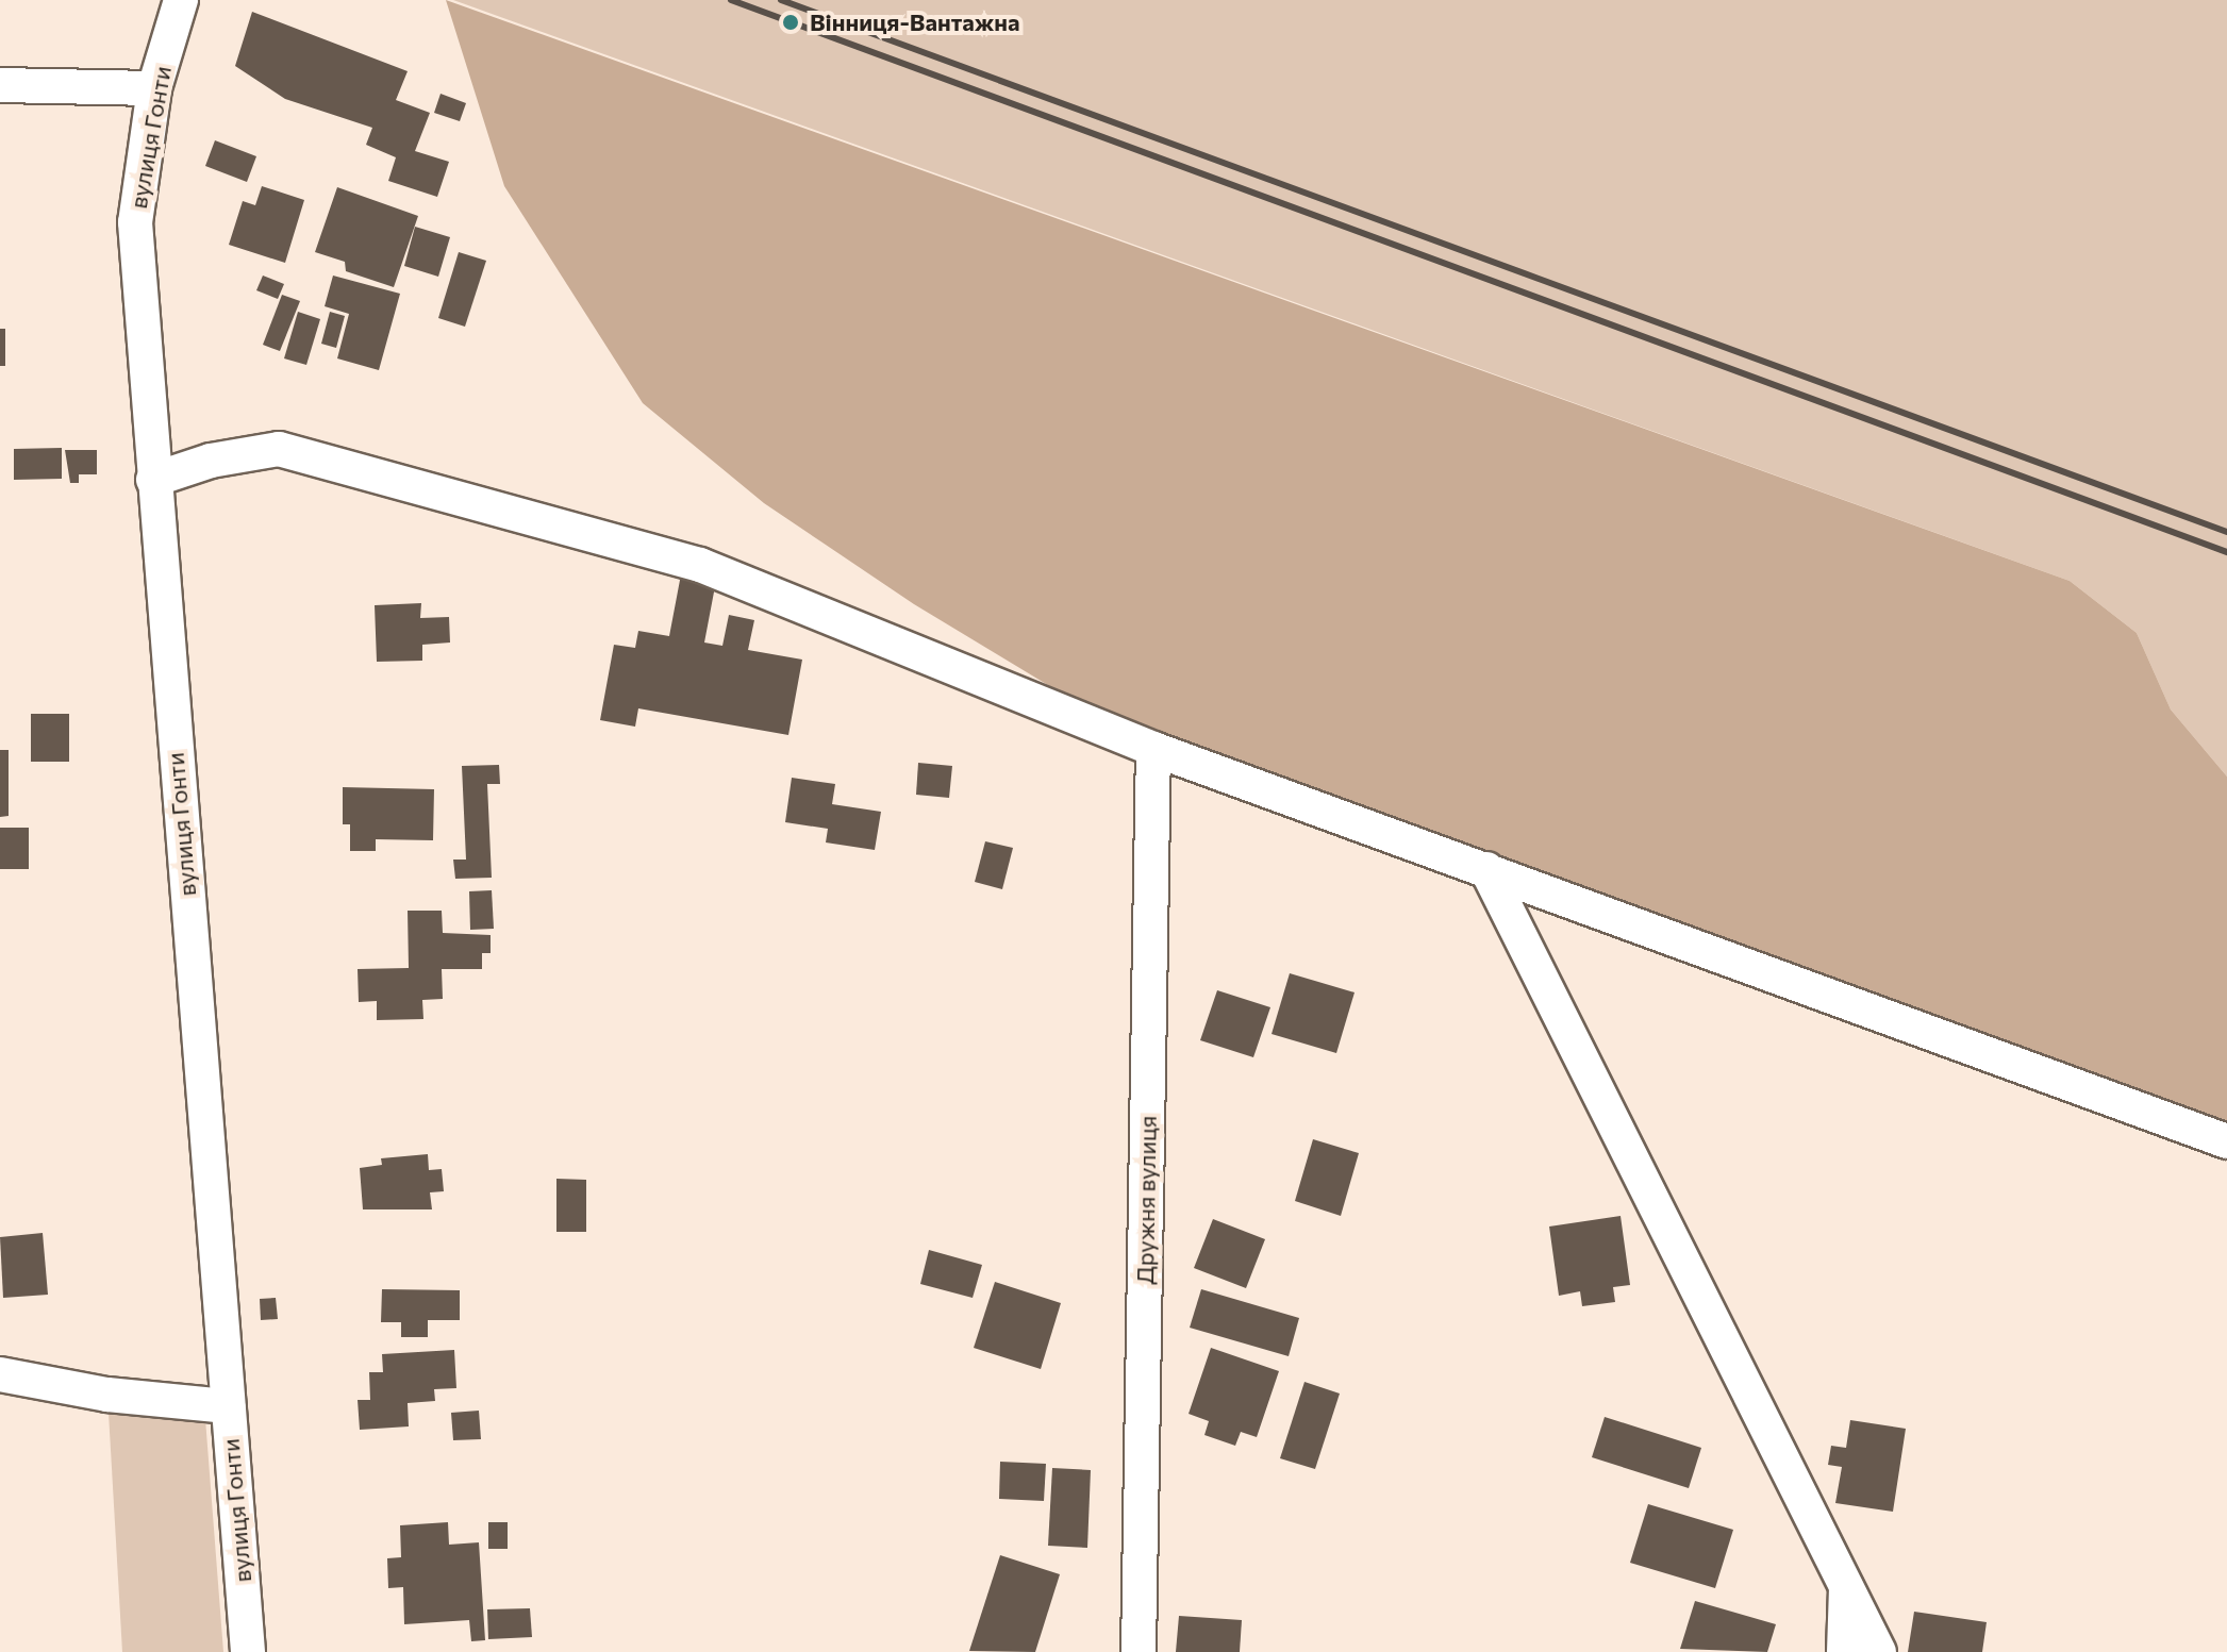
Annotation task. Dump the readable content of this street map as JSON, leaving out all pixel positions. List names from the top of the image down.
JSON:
{
  "streets": {
    "street": ["вулиця Гонти", "Дружня вулиця"]
  },
  "places": ["Вінниця-Вантажна"]
}
